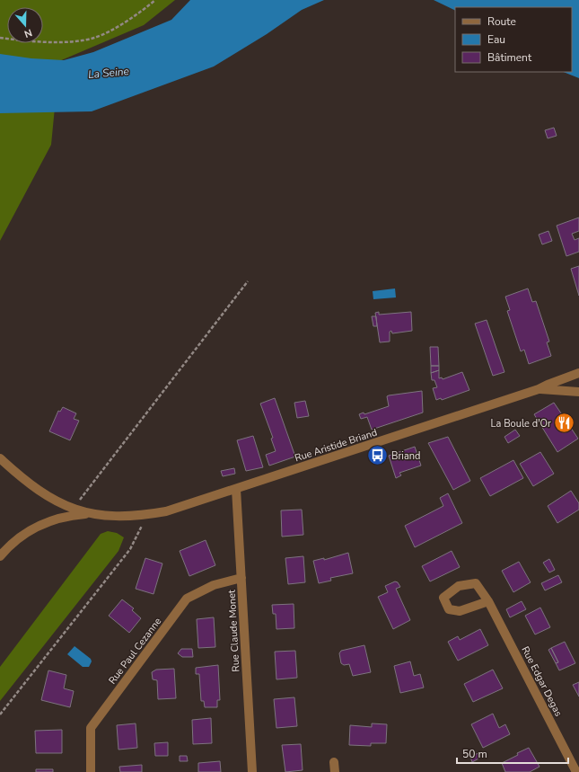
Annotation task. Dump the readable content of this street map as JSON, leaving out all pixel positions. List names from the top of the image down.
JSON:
{
  "streets": {
    "street": [
      "Rue Aristide Briand",
      "Rue Claude Monet",
      "Rue Paul Cezanne",
      "Rue Edgar Degas"
    ]
  },
  "crossings": [
    ["Rue Aristide Briand", "Rue Claude Monet"],
    ["Rue Claude Monet", "Rue Paul Cezanne"]
  ],
  "water": ["La Seine"],
  "places": {
    "restaurant": ["La Boule d'Or"],
    "bus stop": ["Briand"]
  },
  "legend": ["Route", "Eau", "Bâtiment"],
  "scale_bar": "50 m",
  "north": "bottom"
}
